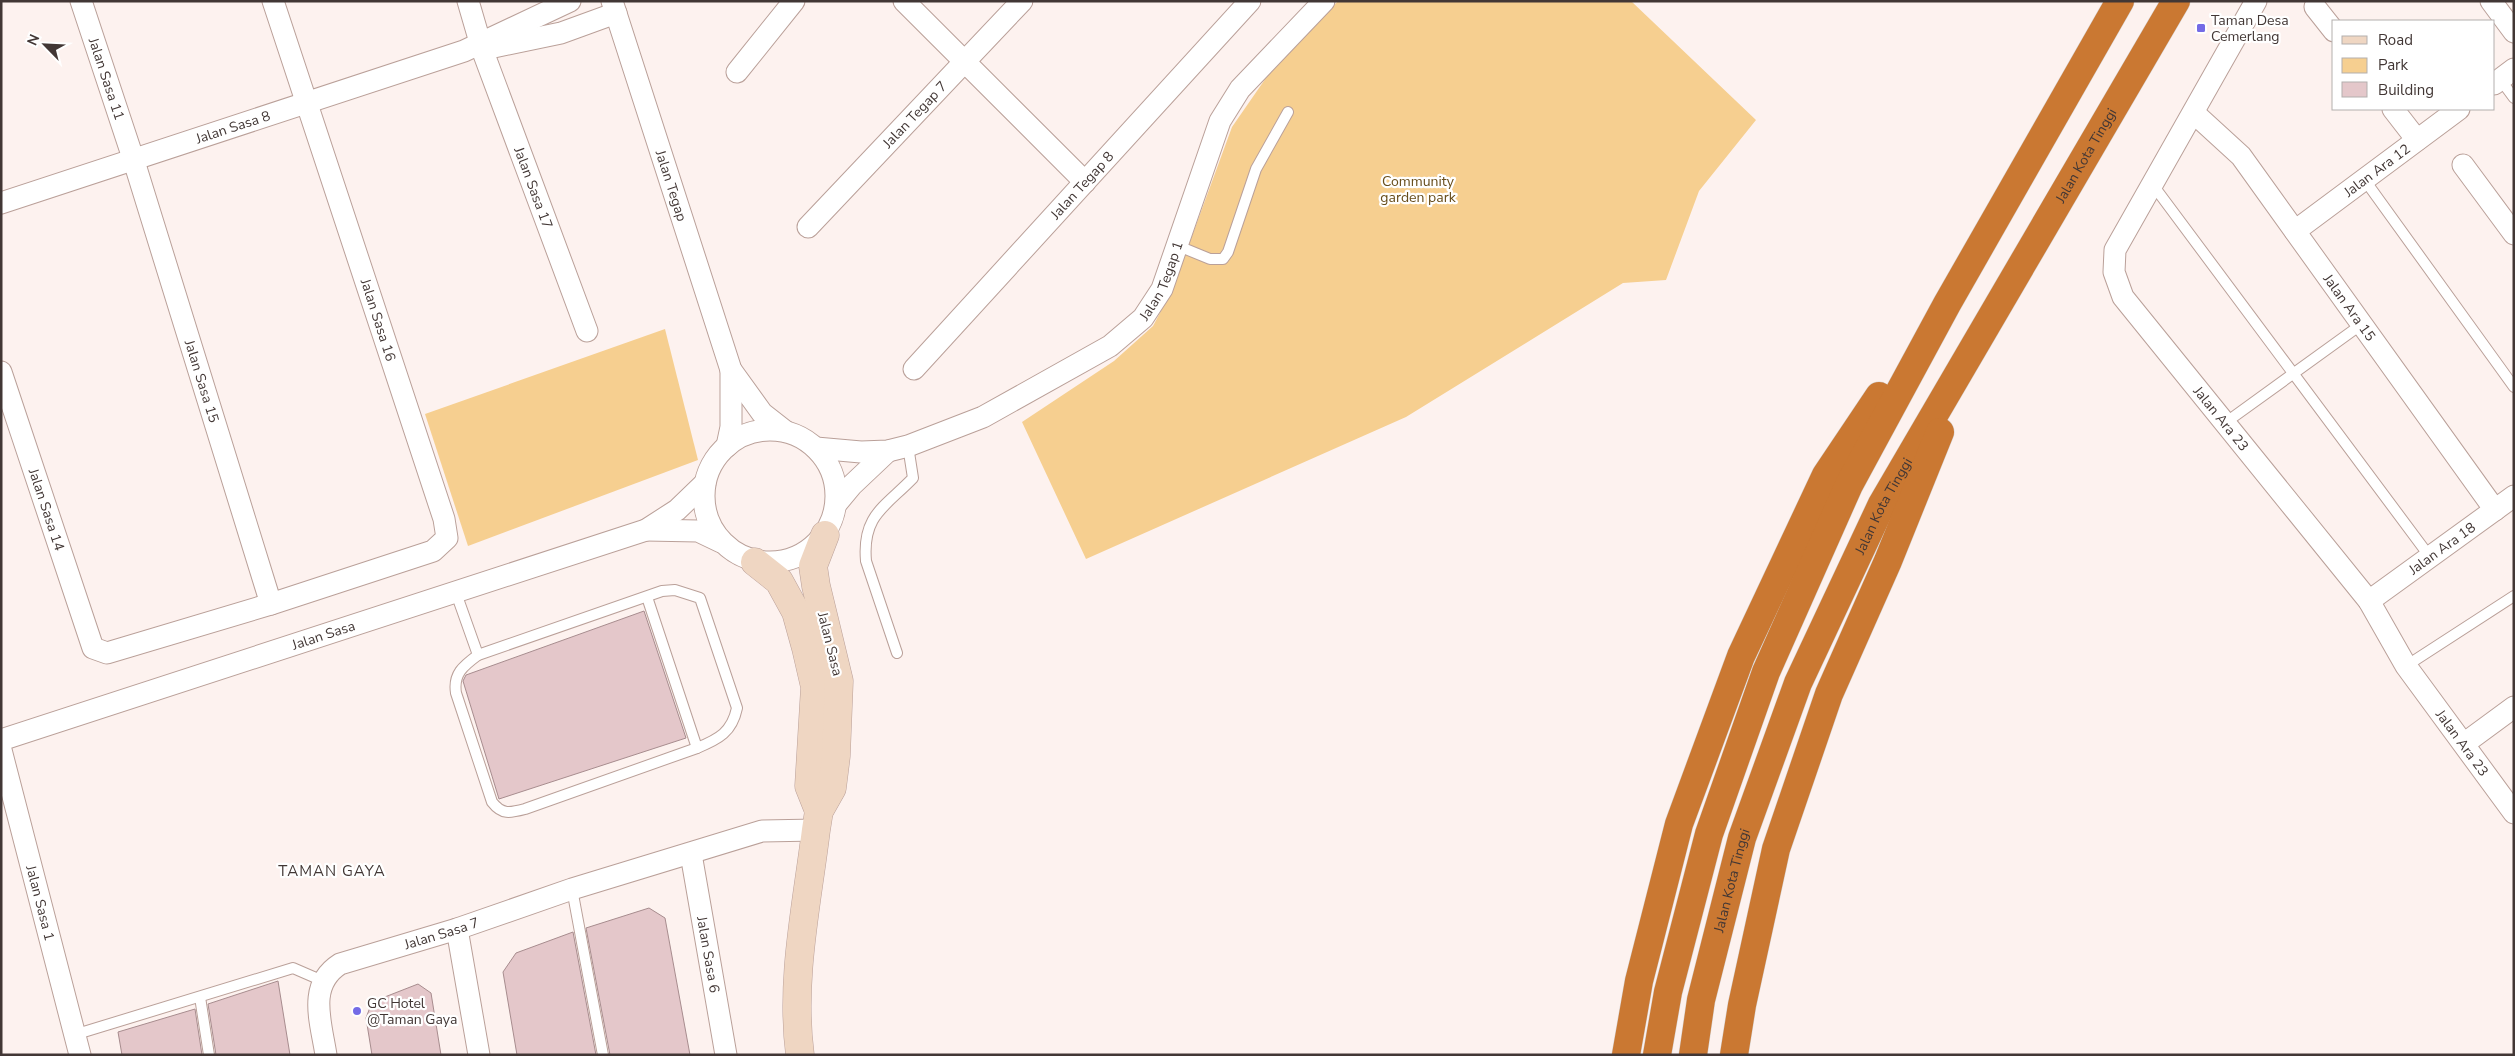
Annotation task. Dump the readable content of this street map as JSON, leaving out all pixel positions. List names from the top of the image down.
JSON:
{
  "streets": {
    "highway": ["Jalan Kota Tinggi"],
    "street": [
      "Jalan Sasa 11",
      "Jalan Tegap 7",
      "Jalan Sasa 8",
      "Jalan Ara 12",
      "Jalan Tegap 8",
      "Jalan Tegap",
      "Jalan Sasa 17",
      "Jalan Tegap 1",
      "Jalan Ara 15",
      "Jalan Sasa 16",
      "Jalan Sasa 15",
      "Jalan Ara 23",
      "Jalan Sasa 14",
      "Jalan Ara 18",
      "Jalan Sasa",
      "Jalan Sasa 1",
      "Jalan Sasa 7",
      "Jalan Sasa 6"
    ]
  },
  "crossings": [
    ["Jalan Sasa 11", "Jalan Sasa 8"],
    ["Jalan Sasa 11", "Jalan Sasa 15"],
    ["Jalan Sasa 8", "Jalan Tegap"],
    ["Jalan Sasa 8", "Jalan Sasa 17"],
    ["Jalan Sasa 8", "Jalan Sasa 16"],
    ["Jalan Sasa 8", "Jalan Sasa 15"],
    ["Jalan Ara 12", "Jalan Ara 15"],
    ["Jalan Tegap", "Jalan Tegap 1"],
    ["Jalan Tegap", "Jalan Sasa"],
    ["Jalan Tegap 1", "Jalan Sasa"],
    ["Jalan Ara 15", "Jalan Ara 23"],
    ["Jalan Ara 15", "Jalan Ara 18"],
    ["Jalan Sasa 16", "Jalan Sasa 15"],
    ["Jalan Sasa 16", "Jalan Sasa 14"],
    ["Jalan Sasa 15", "Jalan Sasa 14"],
    ["Jalan Ara 23", "Jalan Ara 18"],
    ["Jalan Sasa", "Jalan Sasa 7"],
    ["Jalan Sasa 7", "Jalan Sasa 6"]
  ],
  "districts": ["TAMAN GAYA"],
  "parks": ["Community garden park"],
  "places": {
    "transit": ["Taman Desa Cemerlang"],
    "other": ["GC Hotel @Taman Gaya"]
  },
  "legend": ["Road", "Park", "Building"],
  "north": "top left"
}
